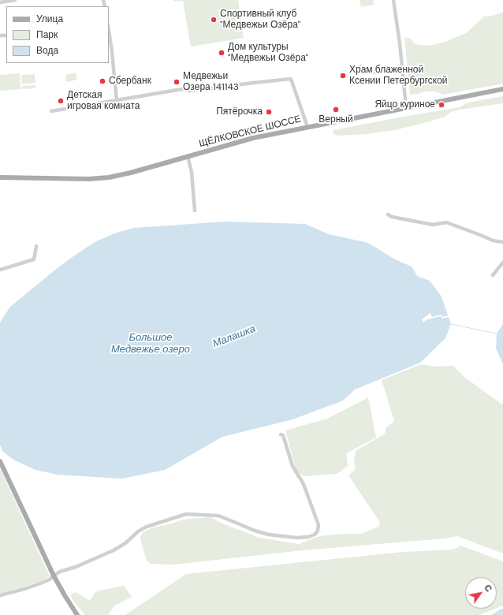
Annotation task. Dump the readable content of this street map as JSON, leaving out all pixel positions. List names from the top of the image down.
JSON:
{
  "streets": {
    "main road": ["ЩЁЛКОВСКОЕ ШОССЕ"]
  },
  "water": ["Малашка", "Большое Медвежье озеро"],
  "places": [
    "Спортивный клуб \"Медвежьи Озёра\"",
    "Дом культуры \"Медвежьи Озёра\"",
    "Храм блаженной Ксении Петербургской",
    "Сбербанк",
    "Медвежьи Озера 141143",
    "Детская игровая комната",
    "Яйцо куриное",
    "Верный",
    "Пятёрочка"
  ],
  "legend": ["Улица", "Парк", "Вода"],
  "north": "top right"
}
